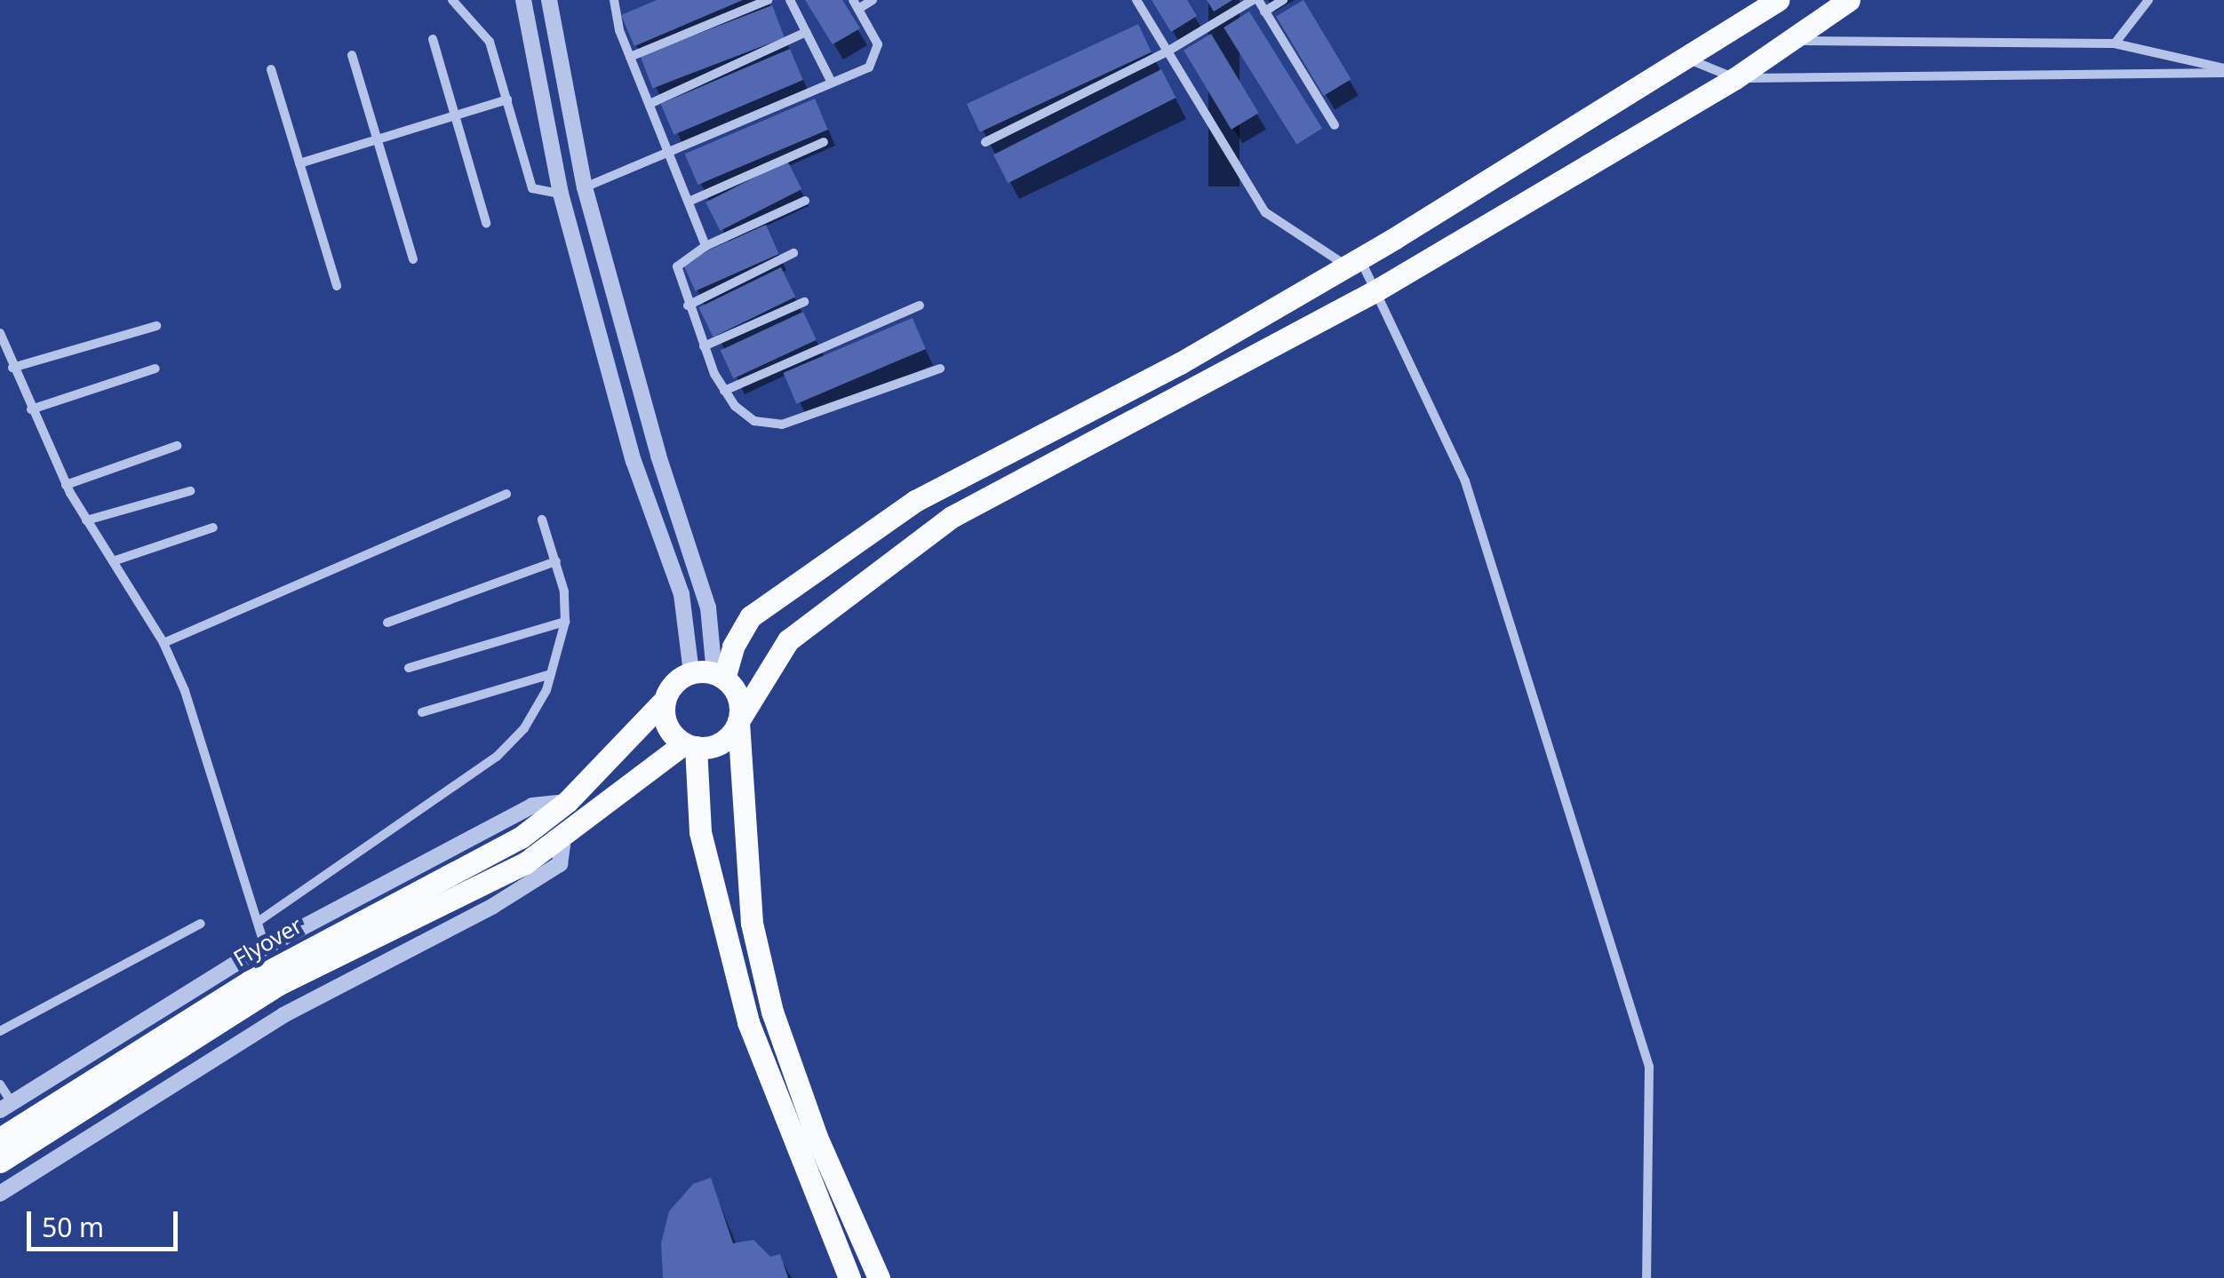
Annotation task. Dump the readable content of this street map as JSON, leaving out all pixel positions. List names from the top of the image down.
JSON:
{
  "streets": {
    "main road": ["Flyover"]
  },
  "scale_bar": "50 m"
}
